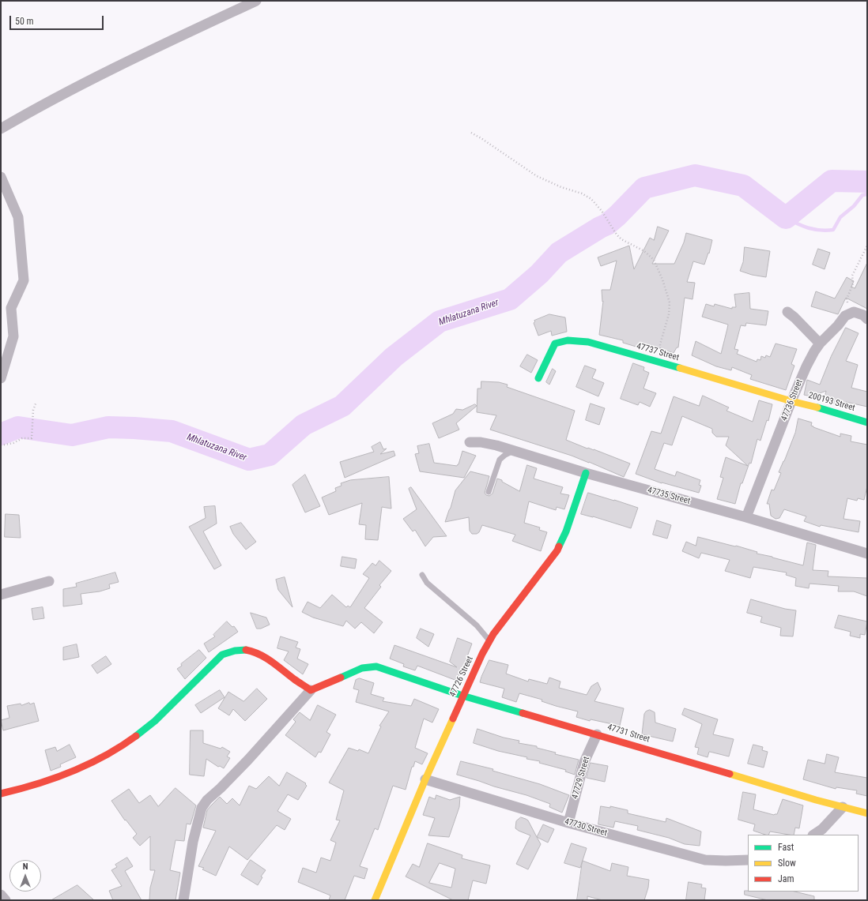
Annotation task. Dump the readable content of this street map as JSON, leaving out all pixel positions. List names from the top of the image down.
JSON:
{
  "streets": {
    "street": [
      "47737 Street",
      "47736 Street",
      "200193 Street",
      "47735 Street",
      "47726 Street",
      "47731 Street",
      "47729 Street",
      "47730 Street"
    ]
  },
  "crossings": [
    ["47737 Street", "47736 Street"],
    ["47737 Street", "200193 Street"],
    ["47736 Street", "200193 Street"],
    ["47736 Street", "47735 Street"],
    ["47735 Street", "47726 Street"],
    ["47726 Street", "47731 Street"],
    ["47726 Street", "47730 Street"],
    ["47731 Street", "47729 Street"],
    ["47729 Street", "47730 Street"]
  ],
  "water": ["Mhlatuzana River"],
  "legend": ["Fast", "Slow", "Jam"],
  "scale_bar": "50 m",
  "north": "top"
}
